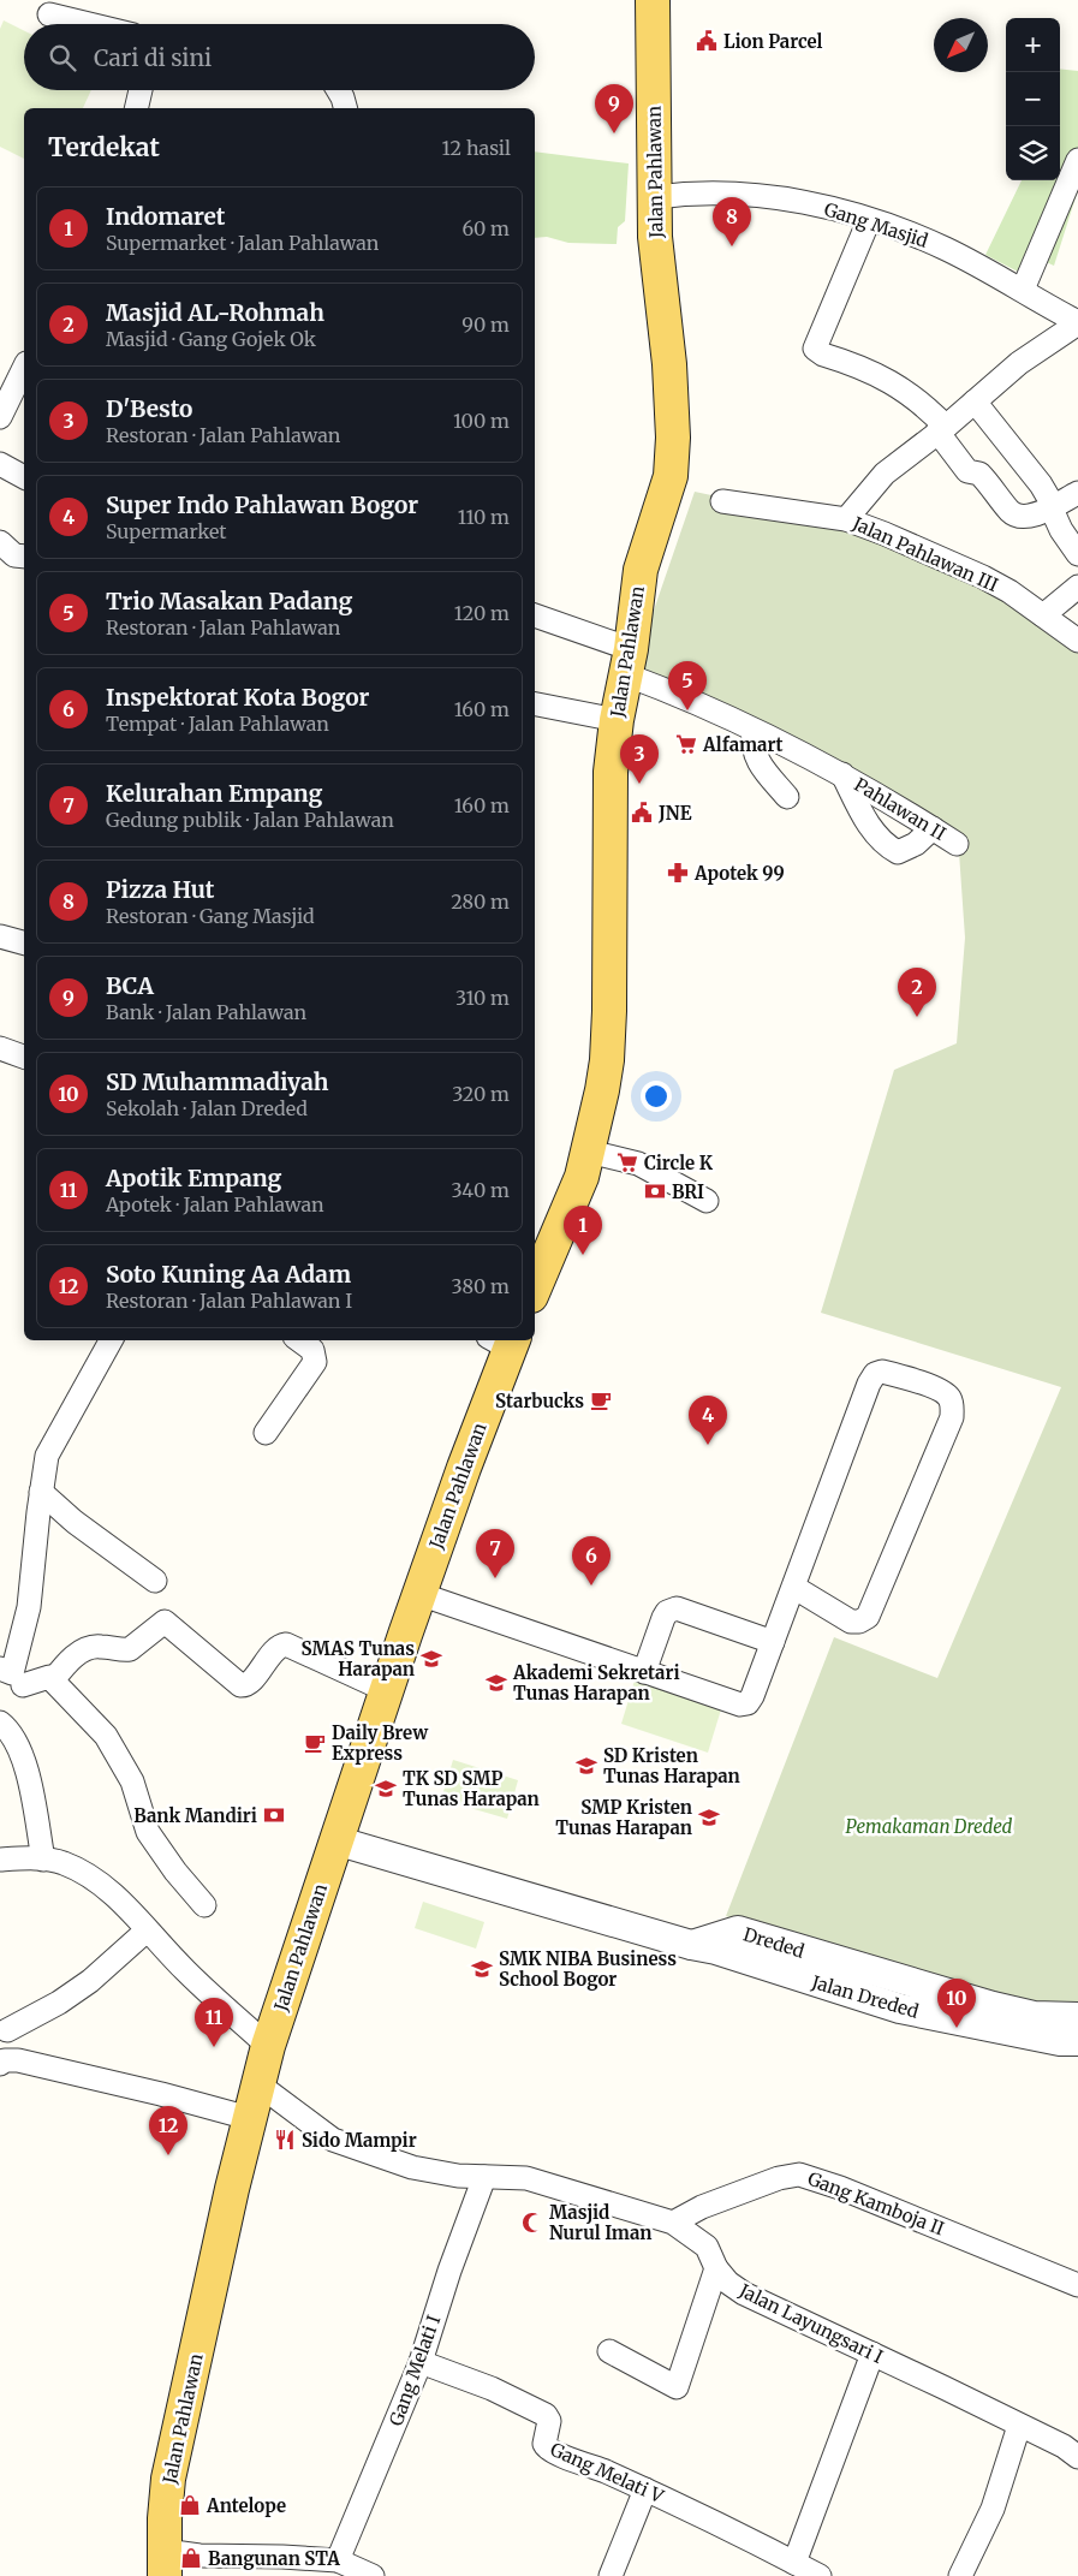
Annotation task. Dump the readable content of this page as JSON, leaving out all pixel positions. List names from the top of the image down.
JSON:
{
  "streets": {
    "main road": ["Jalan Pahlawan"],
    "street": [
      "Gang Masjid",
      "Jalan Pahlawan III",
      "Pahlawan II",
      "Jalan Dreded",
      "Gang Kamboja II",
      "Jalan Layungsari I",
      "Gang Melati I",
      "Gang Melati V"
    ]
  },
  "crossings": [
    ["Jalan Pahlawan", "Gang Masjid"],
    ["Jalan Pahlawan", "Pahlawan II"],
    ["Jalan Pahlawan", "Jalan Dreded"],
    ["Jalan Pahlawan", "Jalan Layungsari I"],
    ["Gang Kamboja II", "Jalan Layungsari I"],
    ["Jalan Layungsari I", "Gang Melati I"],
    ["Gang Melati I", "Gang Melati V"]
  ],
  "parks": ["Pemakaman Dreded"],
  "places": {
    "public building": ["Lion Parcel", "JNE"],
    "supermarket": ["Alfamart", "Circle K"],
    "pharmacy": ["Apotek 99"],
    "bank": ["BRI", "Bank Mandiri"],
    "cafe": ["Starbucks", "Daily Brew Express"],
    "school or university": [
      "SMAS Tunas Harapan",
      "Akademi Sekretari Tunas Harapan",
      "SD Kristen Tunas Harapan",
      "TK SD SMP Tunas Harapan",
      "SMP Kristen Tunas Harapan",
      "SMK NIBA Business School Bogor"
    ],
    "restaurant": ["Sido Mampir"],
    "mosque": ["Masjid Nurul Iman"],
    "shop": ["Antelope", "Bangunan STA"]
  },
  "north": "bottom left",
  "page": {
    "map_buttons": ["+", "−"],
    "search": "Cari di sini",
    "pins": [
      "9",
      "8",
      "5",
      "3",
      "2",
      "1",
      "4",
      "7",
      "6",
      "10",
      "11",
      "12"
    ],
    "heading": ["Terdekat", "12 hasil"],
    "list": [
      {
        "mark": "1",
        "name": "Indomaret",
        "note": "Supermarket · Jalan Pahlawan",
        "value": "60 m"
      },
      {
        "mark": "2",
        "name": "Masjid AL-Rohmah",
        "note": "Masjid · Gang Gojek Ok",
        "value": "90 m"
      },
      {
        "mark": "3",
        "name": "D'Besto",
        "note": "Restoran · Jalan Pahlawan",
        "value": "100 m"
      },
      {
        "mark": "4",
        "name": "Super Indo Pahlawan Bogor",
        "note": "Supermarket",
        "value": "110 m"
      },
      {
        "mark": "5",
        "name": "Trio Masakan Padang",
        "note": "Restoran · Jalan Pahlawan",
        "value": "120 m"
      },
      {
        "mark": "6",
        "name": "Inspektorat Kota Bogor",
        "note": "Tempat · Jalan Pahlawan",
        "value": "160 m"
      },
      {
        "mark": "7",
        "name": "Kelurahan Empang",
        "note": "Gedung publik · Jalan Pahlawan",
        "value": "160 m"
      },
      {
        "mark": "8",
        "name": "Pizza Hut",
        "note": "Restoran · Gang Masjid",
        "value": "280 m"
      },
      {
        "mark": "9",
        "name": "BCA",
        "note": "Bank · Jalan Pahlawan",
        "value": "310 m"
      },
      {
        "mark": "10",
        "name": "SD Muhammadiyah",
        "note": "Sekolah · Jalan Dreded",
        "value": "320 m"
      },
      {
        "mark": "11",
        "name": "Apotik Empang",
        "note": "Apotek · Jalan Pahlawan",
        "value": "340 m"
      },
      {
        "mark": "12",
        "name": "Soto Kuning Aa Adam",
        "note": "Restoran · Jalan Pahlawan I",
        "value": "380 m"
      }
    ]
  }
}
